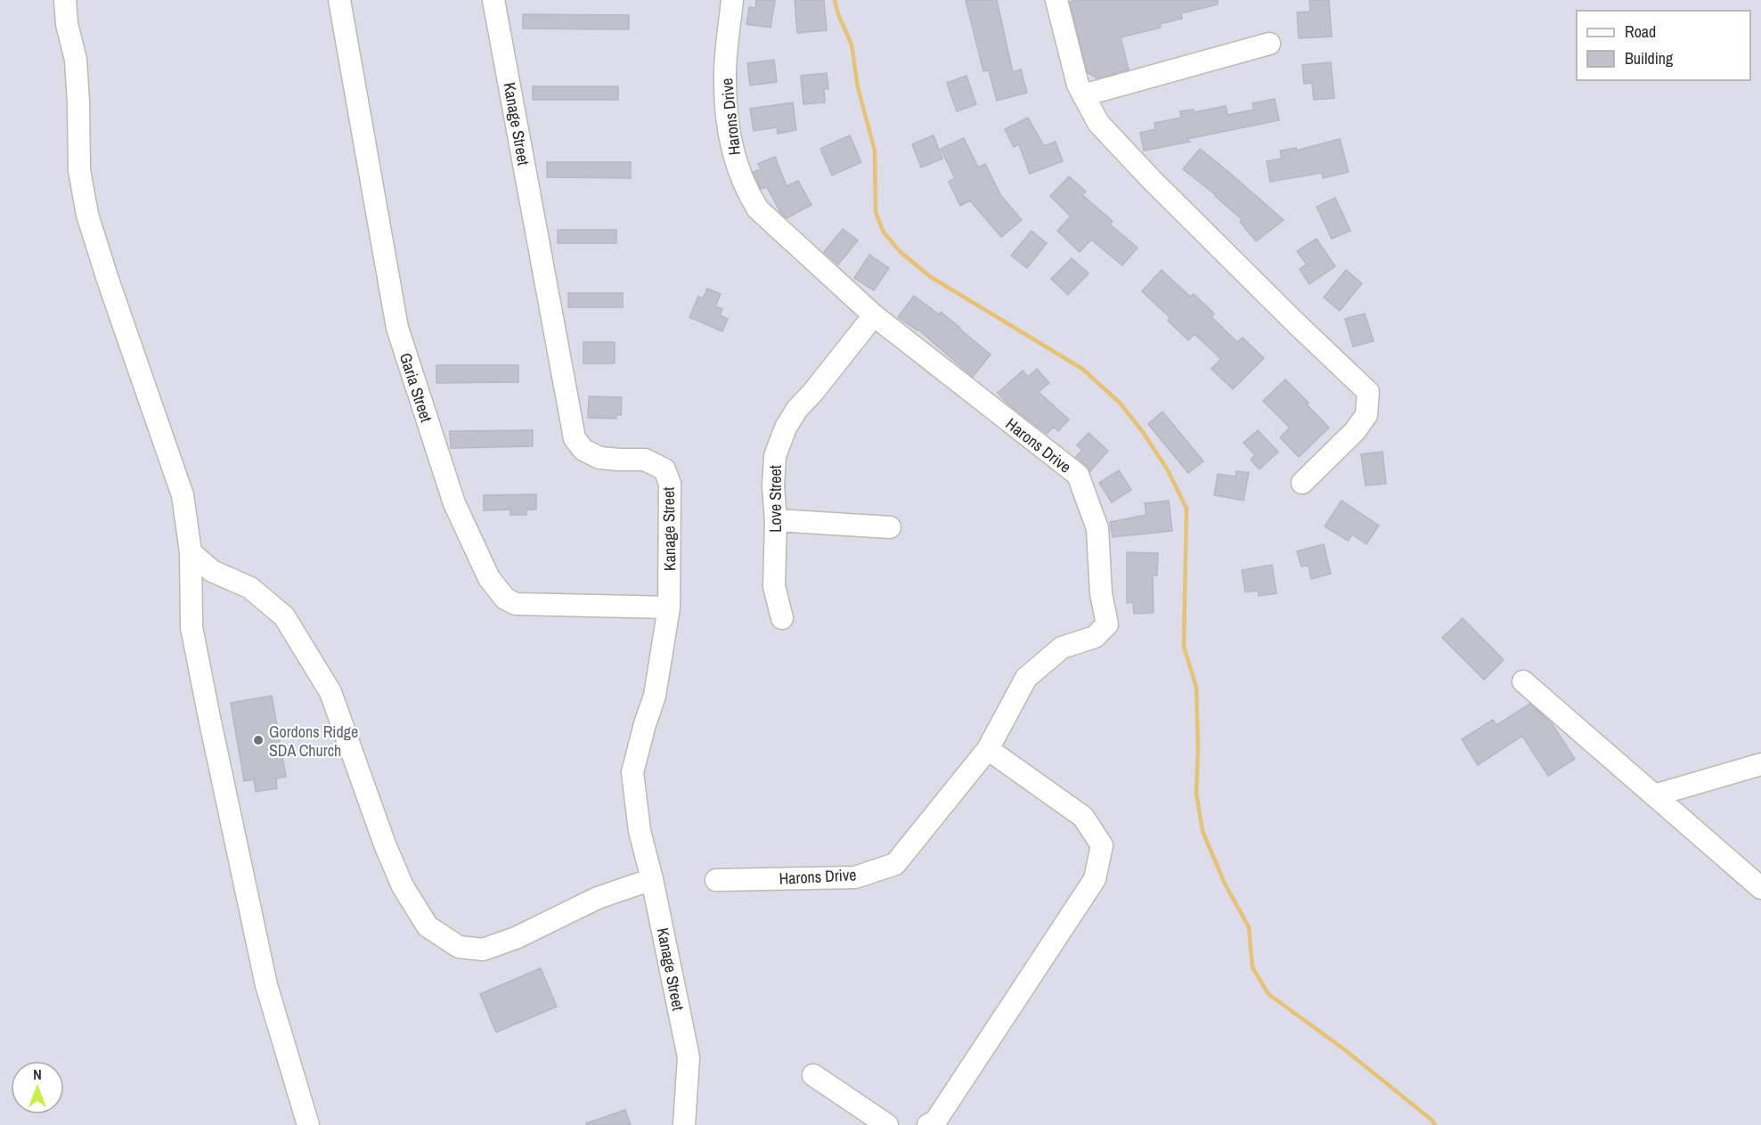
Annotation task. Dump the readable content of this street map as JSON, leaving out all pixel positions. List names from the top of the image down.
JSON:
{
  "streets": {
    "street": [
      "Harons Drive",
      "Kanage Street",
      "Garia Street",
      "Love Street"
    ]
  },
  "crossings": [
    ["Harons Drive", "Love Street"],
    ["Kanage Street", "Garia Street"]
  ],
  "places": ["Gordons Ridge SDA Church"],
  "legend": ["Road", "Building"],
  "north": "top"
}
